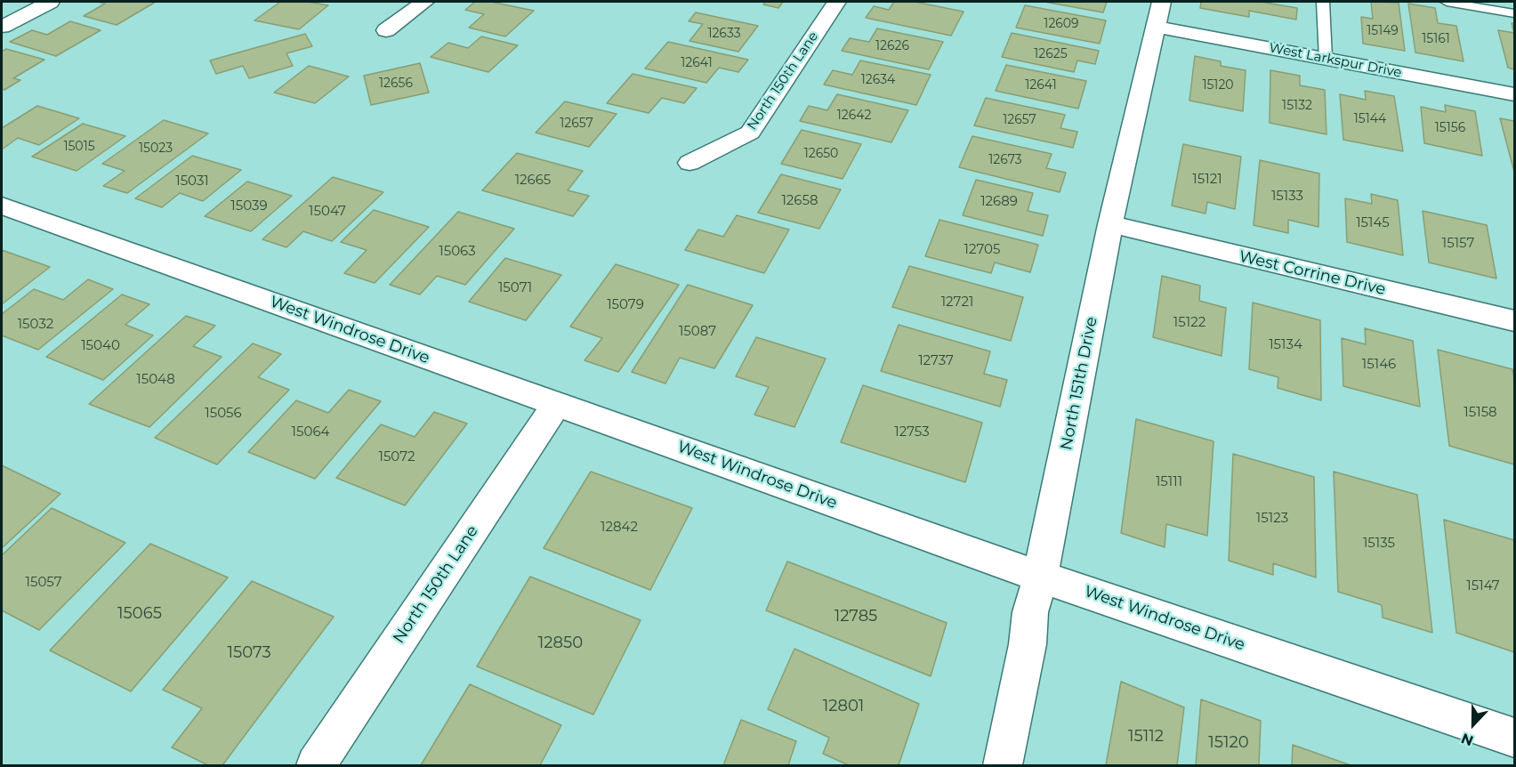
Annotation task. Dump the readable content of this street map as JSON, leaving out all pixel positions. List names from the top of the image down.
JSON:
{
  "streets": {
    "street": [
      "West Larkspur Drive",
      "North 150th Lane",
      "West Corrine Drive",
      "West Windrose Drive",
      "North 151th Drive"
    ]
  },
  "crossings": [
    ["West Larkspur Drive", "North 151th Drive"],
    ["North 150th Lane", "West Windrose Drive"],
    ["West Corrine Drive", "North 151th Drive"],
    ["West Windrose Drive", "North 151th Drive"]
  ],
  "house_numbers": [
    "12609",
    "15149",
    "12633",
    "15161",
    "12626",
    "12625",
    "12641",
    "12634",
    "12656",
    "12641",
    "15120",
    "15132",
    "12642",
    "15144",
    "12657",
    "12657",
    "15156",
    "15015",
    "15023",
    "12650",
    "12673",
    "15121",
    "12665",
    "15031",
    "15133",
    "12658",
    "12689",
    "15039",
    "15047",
    "15145",
    "15157",
    "12705",
    "15063",
    "15071",
    "12721",
    "15079",
    "15122",
    "15032",
    "15087",
    "15134",
    "15040",
    "12737",
    "15146",
    "15048",
    "15158",
    "15056",
    "15064",
    "12753",
    "15072",
    "15111",
    "15123",
    "12842",
    "15135",
    "15057",
    "15147",
    "15065",
    "12785",
    "12850",
    "15073",
    "12801",
    "15112",
    "15120"
  ],
  "north": "bottom"
}
